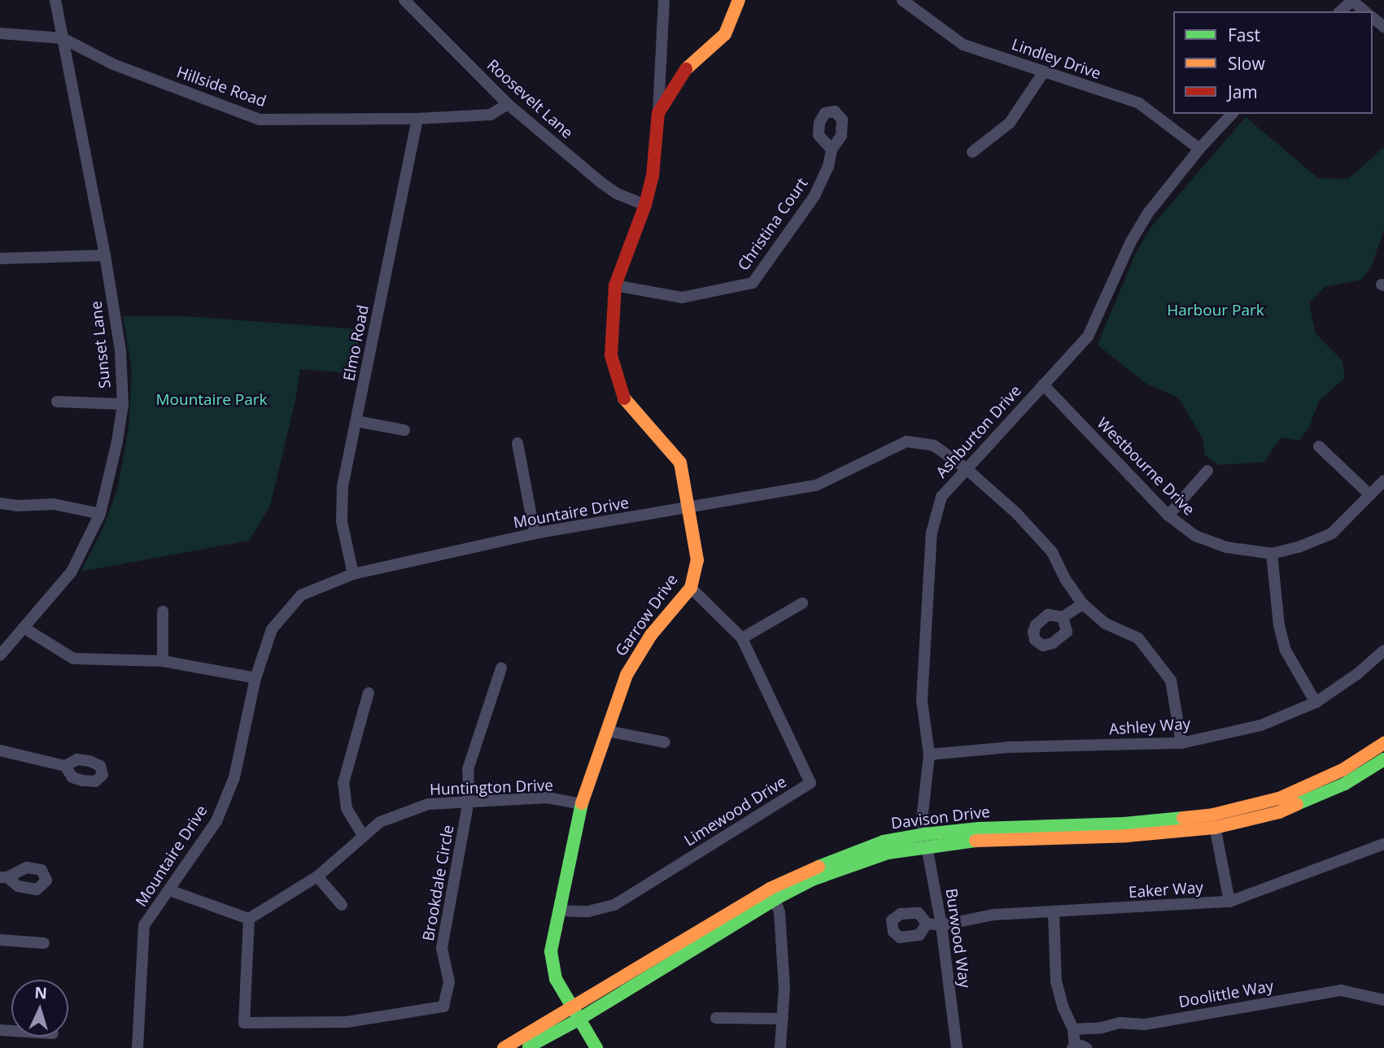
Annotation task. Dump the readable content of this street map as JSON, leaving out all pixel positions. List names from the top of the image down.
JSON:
{
  "streets": {
    "main road": ["Garrow Drive", "Davison Drive"],
    "street": [
      "Lindley Drive",
      "Hillside Road",
      "Roosevelt Lane",
      "Christina Court",
      "Elmo Road",
      "Sunset Lane",
      "Ashburton Drive",
      "Westbourne Drive",
      "Mountaire Drive",
      "Ashley Way",
      "Huntington Drive",
      "Limewood Drive",
      "Brookdale Circle",
      "Eaker Way",
      "Burwood Way",
      "Doolittle Way"
    ]
  },
  "crossings": [
    ["Lindley Drive", "Ashburton Drive"],
    ["Hillside Road", "Roosevelt Lane"],
    ["Hillside Road", "Elmo Road"],
    ["Hillside Road", "Sunset Lane"],
    ["Roosevelt Lane", "Garrow Drive"],
    ["Christina Court", "Garrow Drive"],
    ["Elmo Road", "Mountaire Drive"],
    ["Ashburton Drive", "Westbourne Drive"],
    ["Ashburton Drive", "Mountaire Drive"],
    ["Ashburton Drive", "Ashley Way"],
    ["Ashburton Drive", "Davison Drive"],
    ["Ashburton Drive", "Burwood Way"],
    ["Mountaire Drive", "Garrow Drive"],
    ["Mountaire Drive", "Ashley Way"],
    ["Garrow Drive", "Huntington Drive"],
    ["Garrow Drive", "Limewood Drive"],
    ["Garrow Drive", "Davison Drive"],
    ["Huntington Drive", "Brookdale Circle"],
    ["Davison Drive", "Burwood Way"],
    ["Eaker Way", "Burwood Way"]
  ],
  "parks": ["Harbour Park", "Mountaire Park"],
  "legend": ["Fast", "Slow", "Jam"],
  "north": "top"
}
